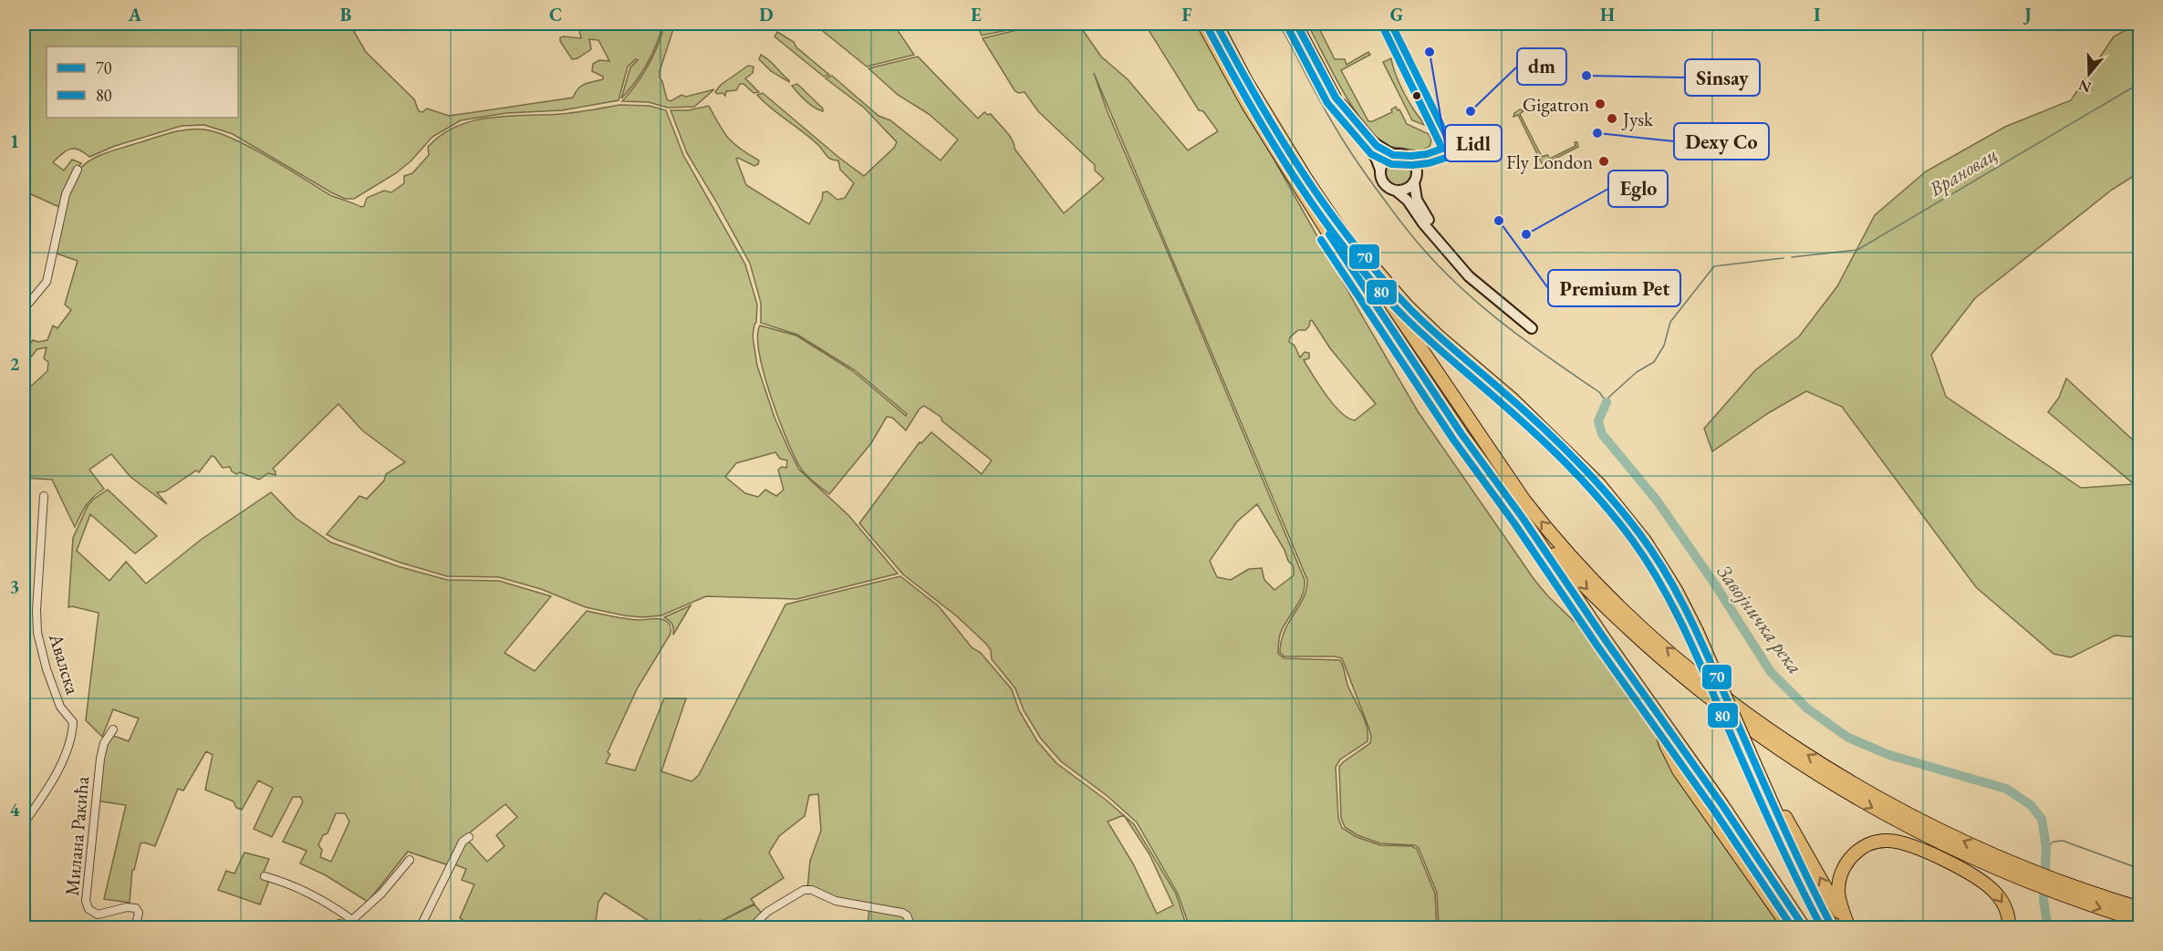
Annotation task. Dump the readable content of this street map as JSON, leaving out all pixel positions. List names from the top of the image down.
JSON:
{
  "streets": {
    "street": ["Авалска", "Милана Ракића"]
  },
  "water": ["Врановац", "Завојничка река"],
  "places": [
    "Lidl",
    "Sinsay",
    "Gigatron",
    "dm",
    "Jysk",
    "Dexy Co",
    "Fly London",
    "Premium Pet",
    "Eglo"
  ],
  "lines": ["transit line 70", "transit line 80"],
  "legend": ["70", "80"],
  "north": "bottom",
  "grid": {
    "columns": [
      "A",
      "B",
      "C",
      "D",
      "E",
      "F",
      "G",
      "H",
      "I",
      "J"
    ],
    "rows": [
      "1",
      "2",
      "3",
      "4"
    ]
  }
}
